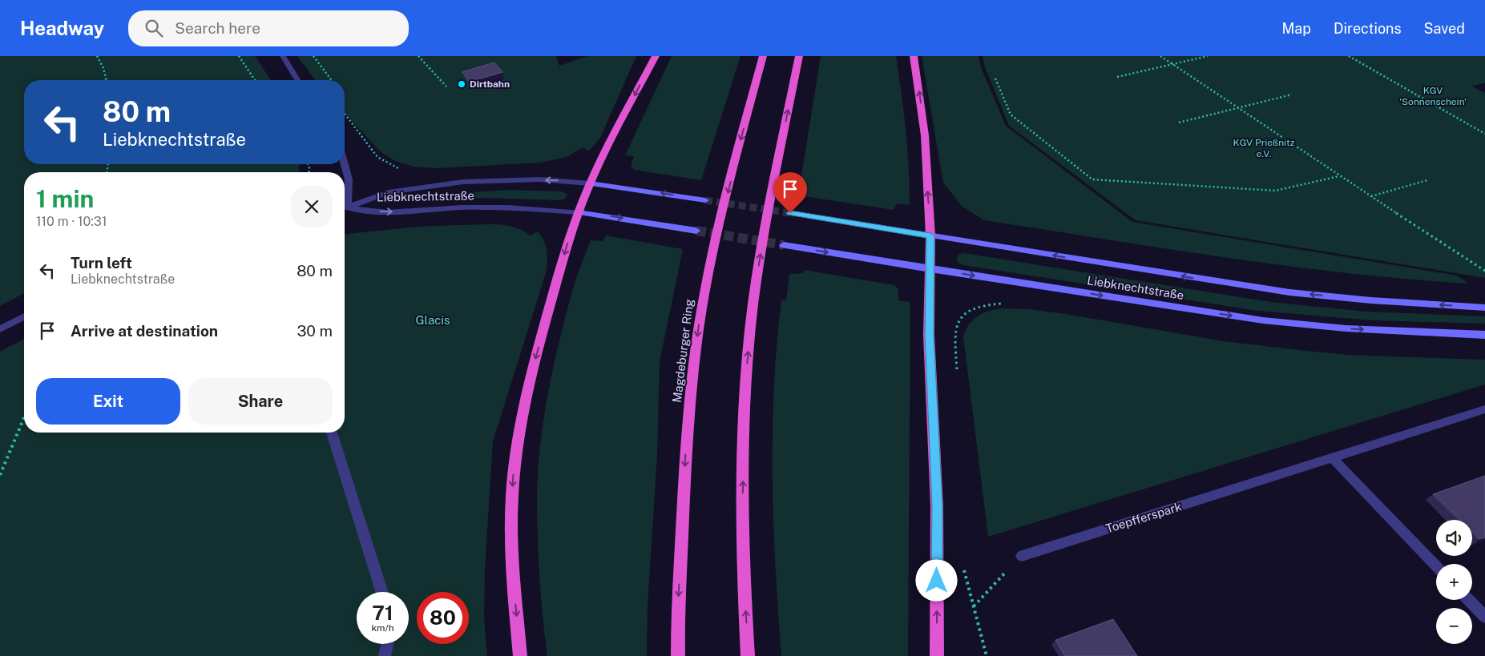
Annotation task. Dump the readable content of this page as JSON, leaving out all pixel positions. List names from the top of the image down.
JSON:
{
  "streets": {
    "highway": ["Magdeburger Ring"],
    "main road": ["Liebknechtstraße"],
    "street": ["Toepfferspark"]
  },
  "parks": ["KGV 'Sonnenschein'", "KGV Prießnitz e.V.", "Glacis"],
  "places": ["Dirtbahn"],
  "page": {
    "header": "Headway",
    "search": "Search here",
    "nav": ["Map", "Directions", "Saved"],
    "turn": ["80 m", "Liebknechtstraße"],
    "heading": ["1 min", "110 m · 10:31"],
    "list": [
      {
        "name": "Turn left",
        "note": "Liebknechtstraße",
        "value": "80 m"
      },
      {
        "name": "Arrive at destination",
        "value": "30 m"
      }
    ],
    "buttons": ["Exit", "Share"],
    "map_buttons": ["+", "−"],
    "speed": "71 km/h",
    "limit": "80"
  }
}
